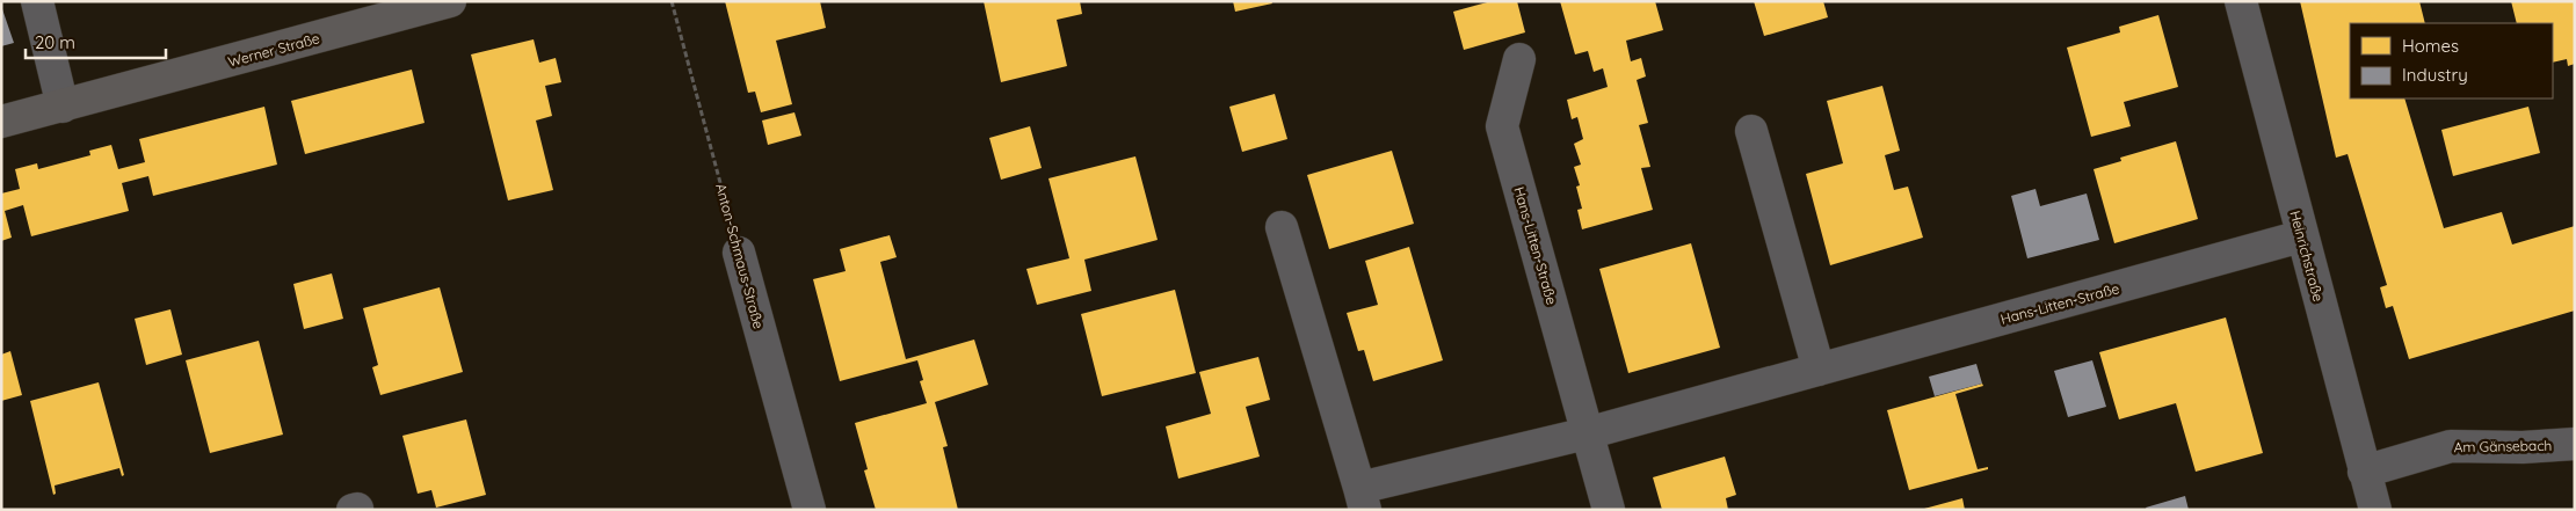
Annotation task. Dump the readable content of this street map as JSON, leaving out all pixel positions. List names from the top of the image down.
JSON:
{
  "streets": {
    "main road": ["Werner Straße"],
    "street": [
      "Hans-Litten-Straße",
      "Anton-Schmaus-Straße",
      "Heinrichstraße",
      "Am Gänsebach"
    ]
  },
  "crossings": [
    ["Hans-Litten-Straße", "Heinrichstraße"],
    ["Heinrichstraße", "Am Gänsebach"]
  ],
  "legend": ["Homes", "Industry"],
  "scale_bar": "20 m"
}
